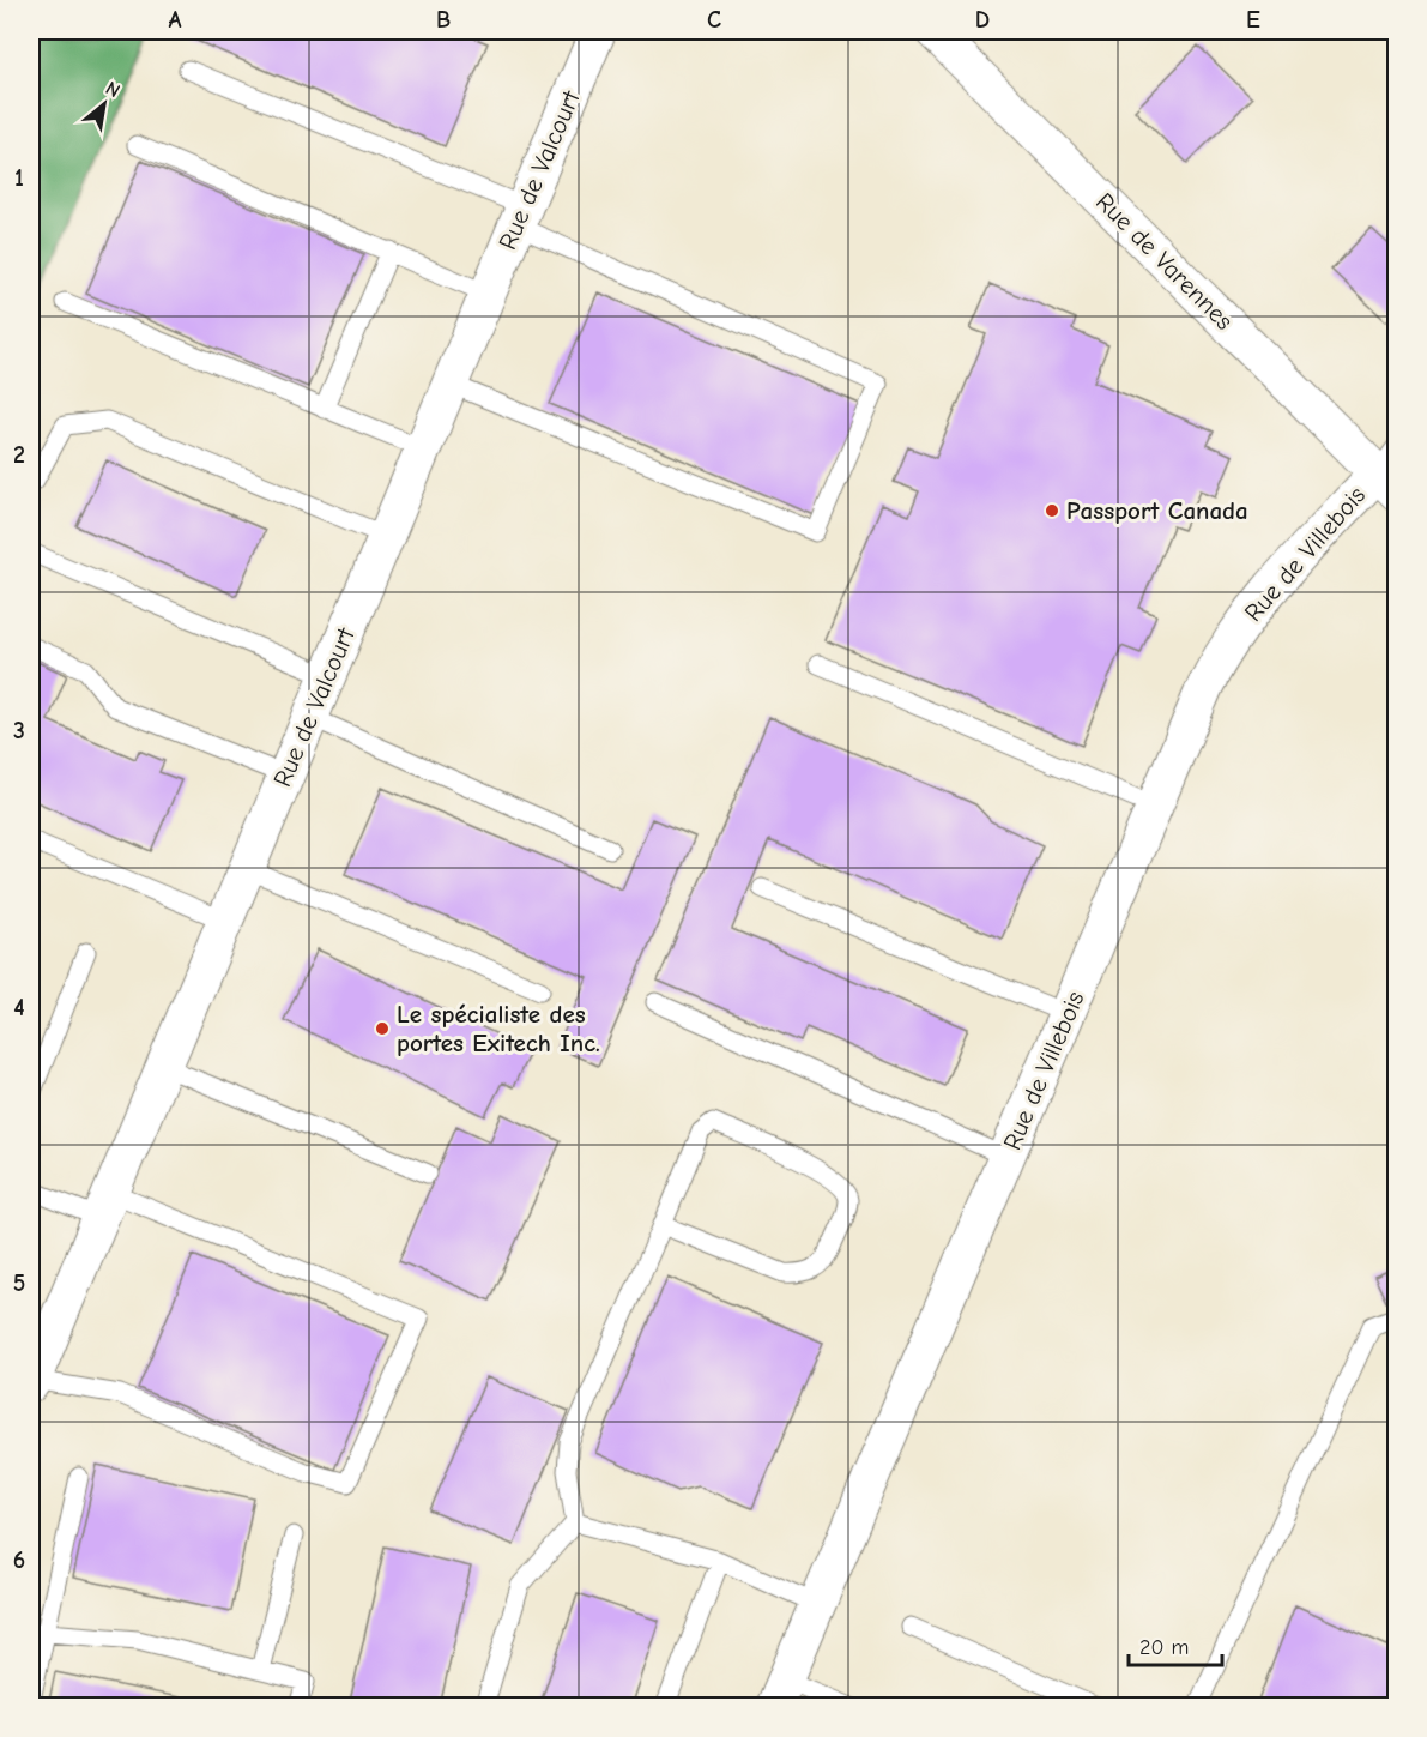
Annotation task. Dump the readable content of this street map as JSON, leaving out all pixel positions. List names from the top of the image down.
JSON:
{
  "streets": {
    "street": ["Rue de Valcourt", "Rue de Varennes", "Rue de Villebois"]
  },
  "crossings": [
    ["Rue de Varennes", "Rue de Villebois"]
  ],
  "places": ["Passport Canada", "Le spécialiste des portes Exitech Inc."],
  "scale_bar": "20 m",
  "north": "top right",
  "grid": {
    "columns": [
      "A",
      "B",
      "C",
      "D",
      "E"
    ],
    "rows": [
      "1",
      "2",
      "3",
      "4",
      "5",
      "6"
    ]
  }
}
